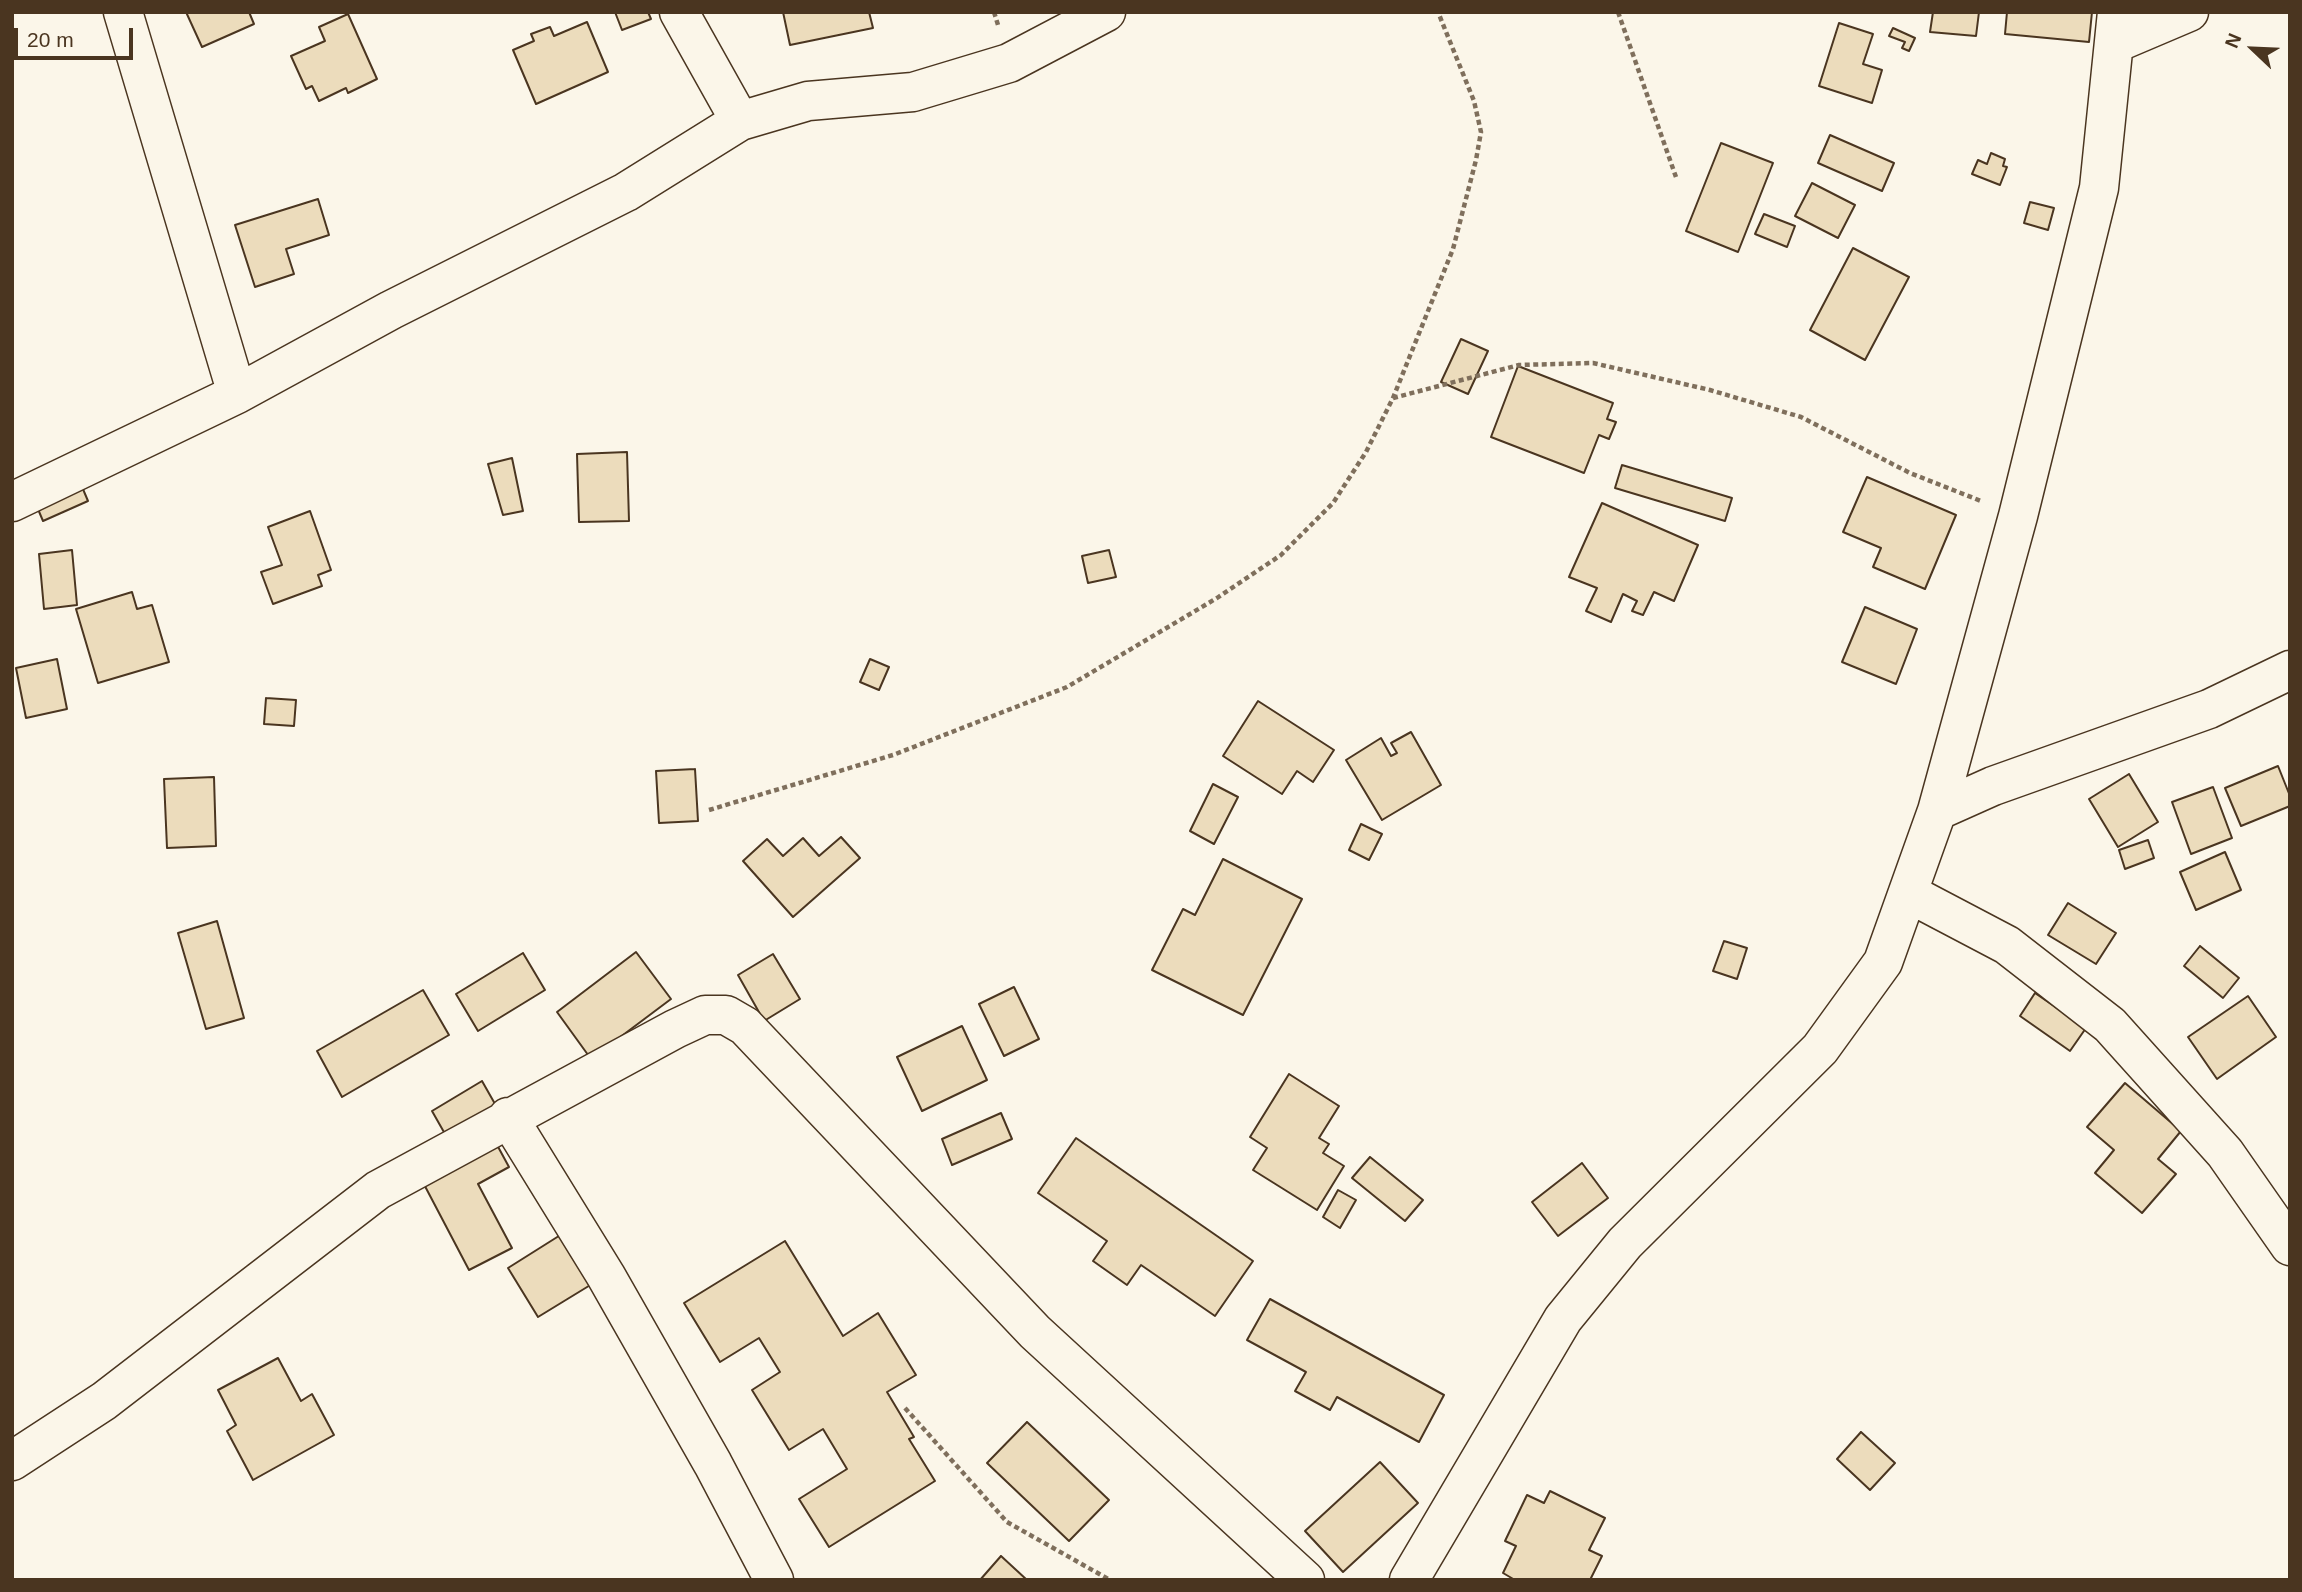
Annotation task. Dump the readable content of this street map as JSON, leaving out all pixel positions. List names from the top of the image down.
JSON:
{
  "scale_bar": "20 m",
  "north": "top left"
}
